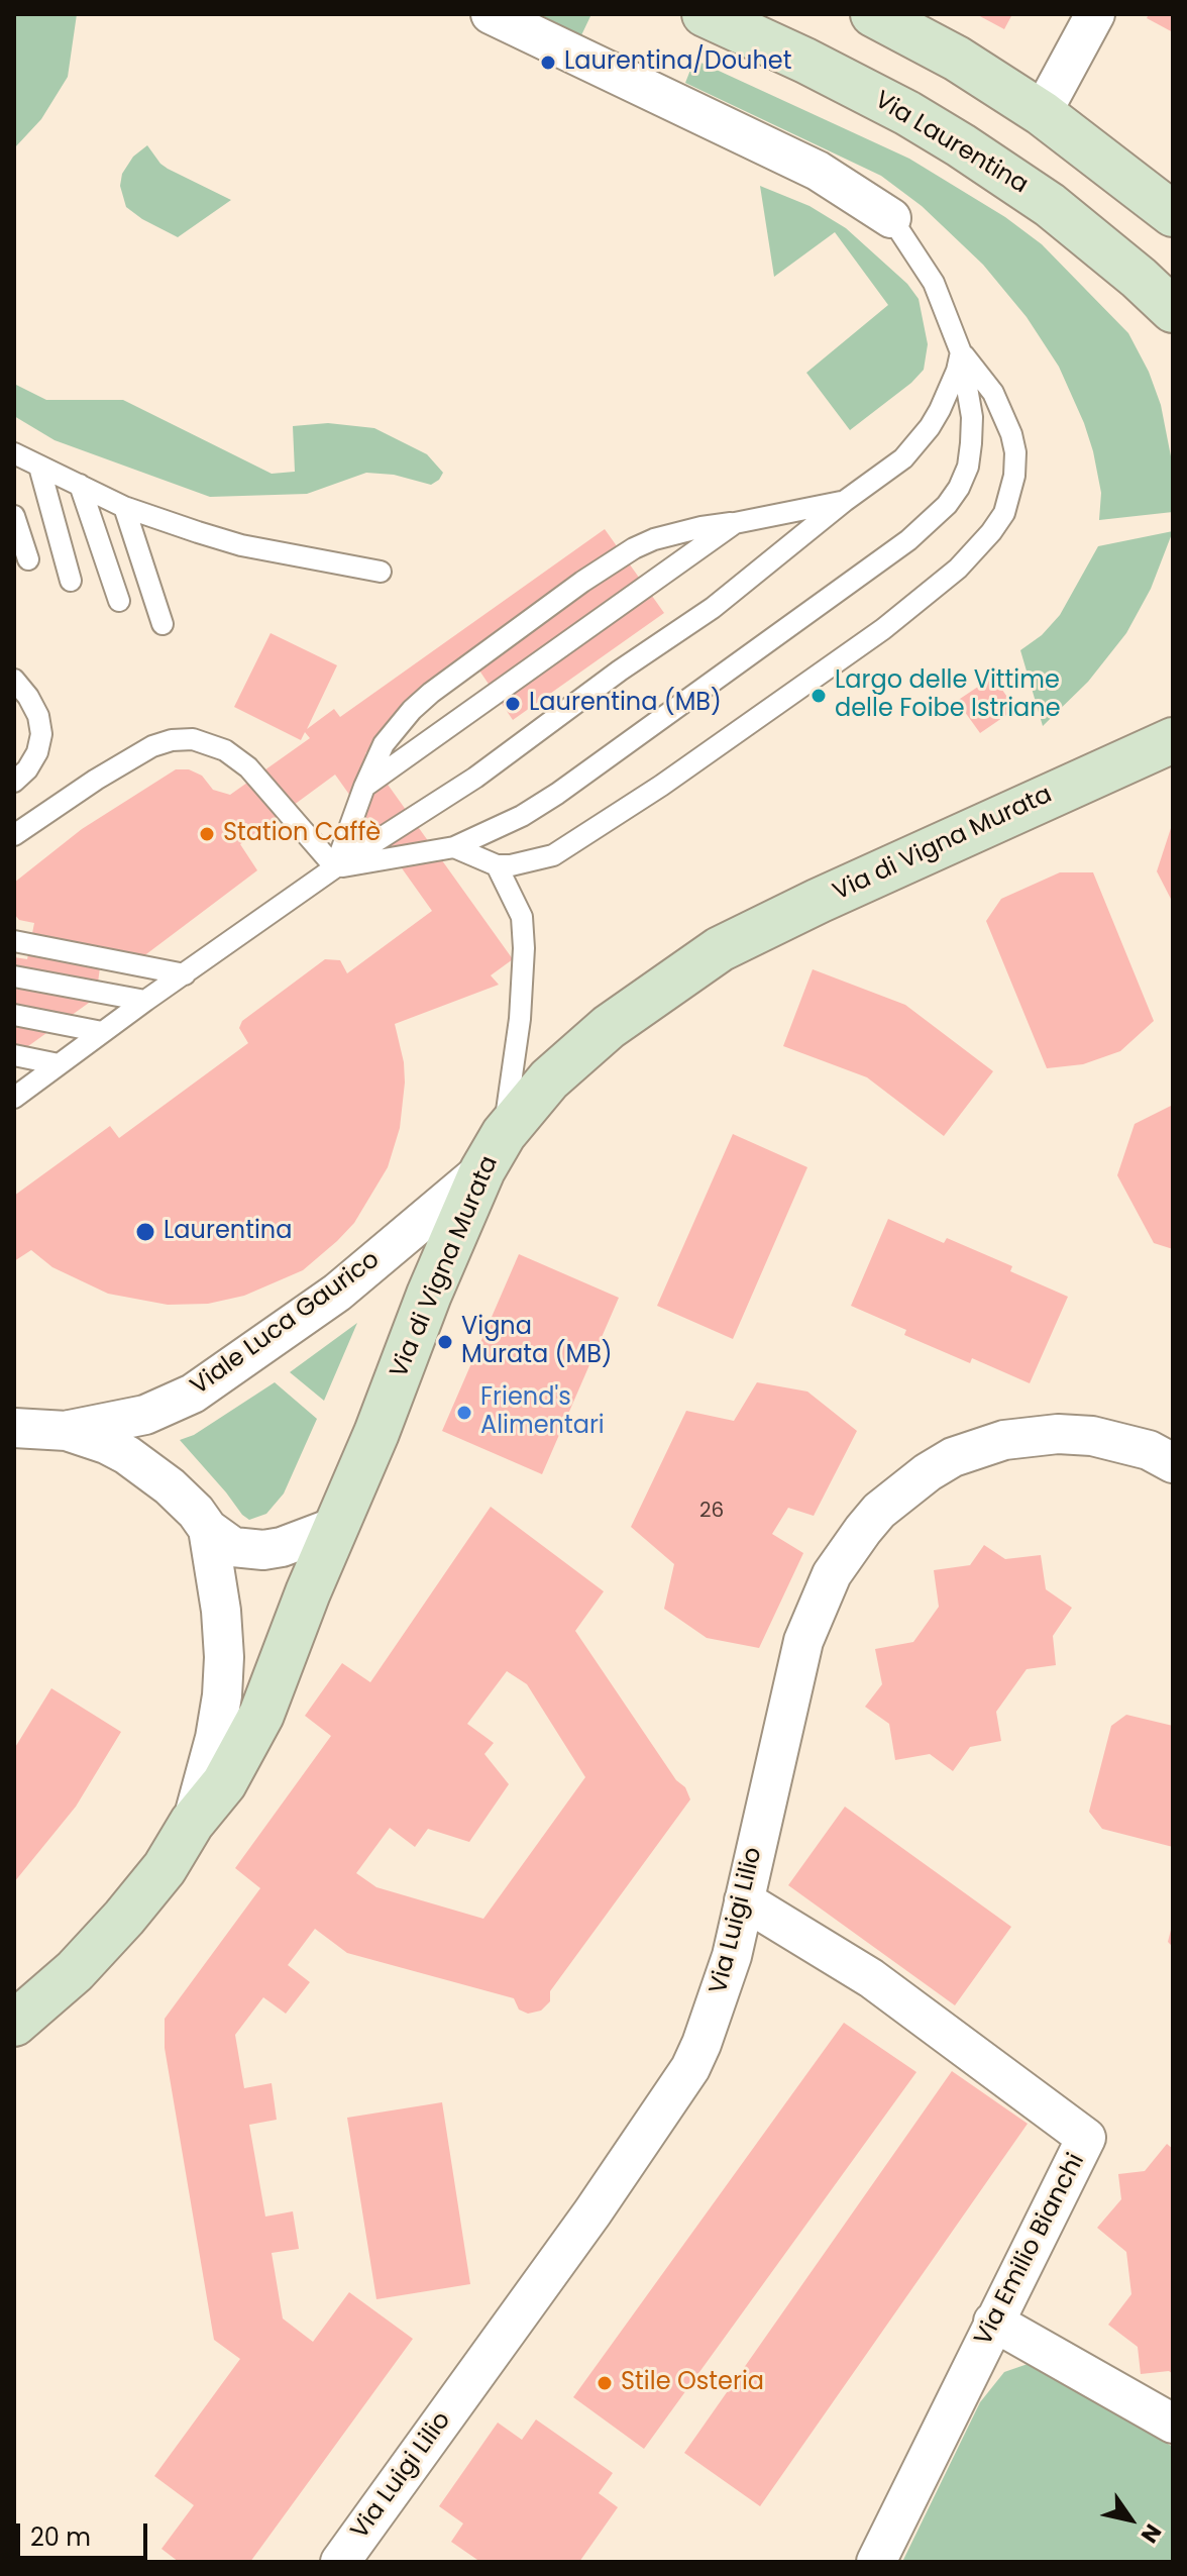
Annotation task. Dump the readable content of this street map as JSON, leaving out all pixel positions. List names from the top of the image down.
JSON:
{
  "streets": {
    "main road": ["Via Laurentina", "Via di Vigna Murata"],
    "street": ["Viale Luca Gaurico", "Via Luigi Lilio", "Via Emilio Bianchi"]
  },
  "crossings": [
    ["Via di Vigna Murata", "Viale Luca Gaurico"],
    ["Via Luigi Lilio", "Via Emilio Bianchi"]
  ],
  "places": [
    "Laurentina/Douhet",
    "Largo delle Vittime delle Foibe Istriane",
    "Laurentina (MB)",
    "Station Caffè",
    "Laurentina",
    "Vigna Murata (MB)",
    "Friend's Alimentari",
    "Stile Osteria"
  ],
  "house_numbers": ["26"],
  "scale_bar": "20 m",
  "north": "bottom right"
}
